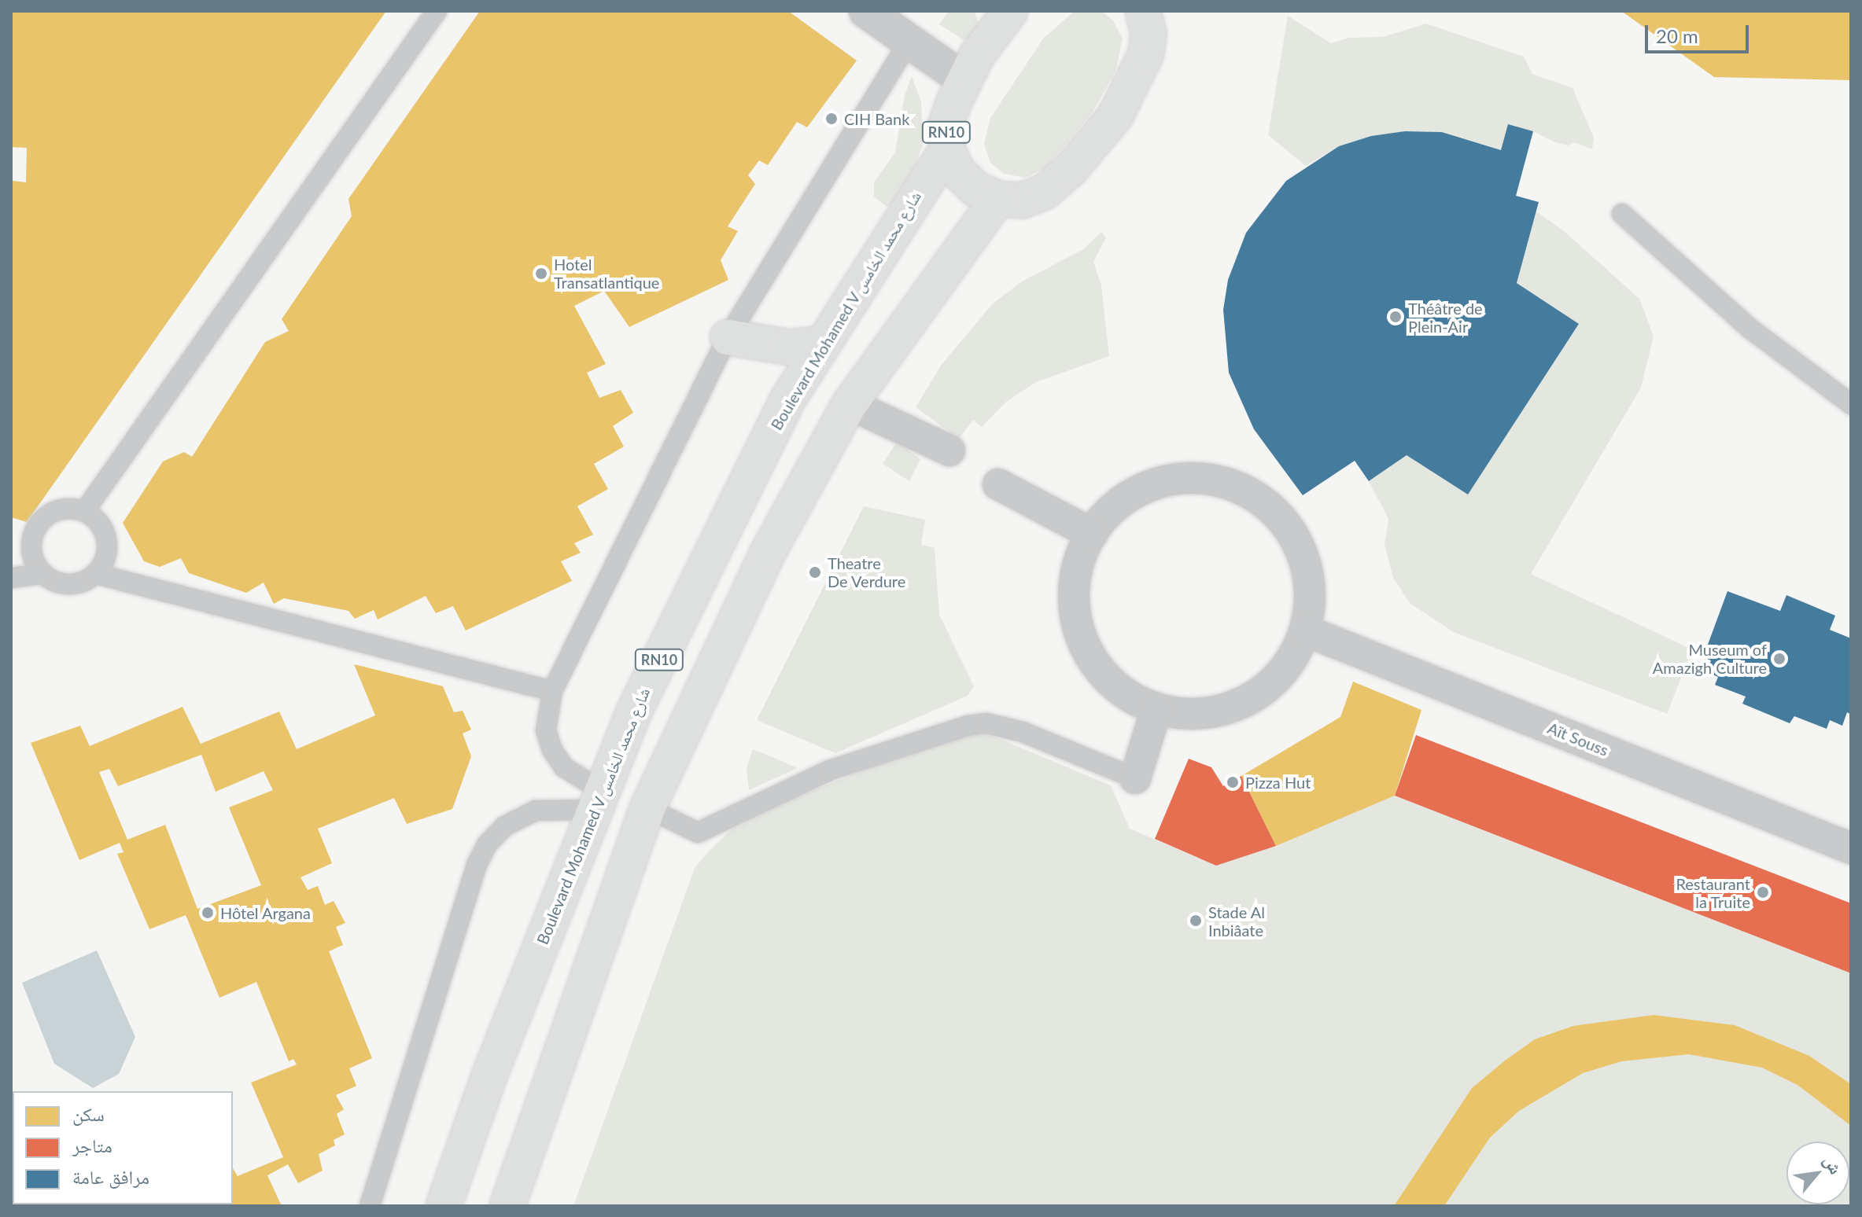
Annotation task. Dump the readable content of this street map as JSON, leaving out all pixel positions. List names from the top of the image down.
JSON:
{
  "streets": {
    "main road": ["RN10", "Boulevard Mohamed V شارع محمد الخامس"],
    "street": ["Aït Souss"]
  },
  "crossings": [
    ["RN10", "Boulevard Mohamed V شارع محمد الخامس"]
  ],
  "places": [
    "CIH Bank",
    "Hotel Transatlantique",
    "Théâtre de Plein-Air",
    "Theatre De Verdure",
    "Museum of Amazigh Culture",
    "Pizza Hut",
    "Restaurant la Truite",
    "Hôtel Argana",
    "Stade Al Inbiâate"
  ],
  "legend": ["سكن", "متاجر", "مرافق عامة"],
  "scale_bar": "20 m",
  "north": "top right"
}
